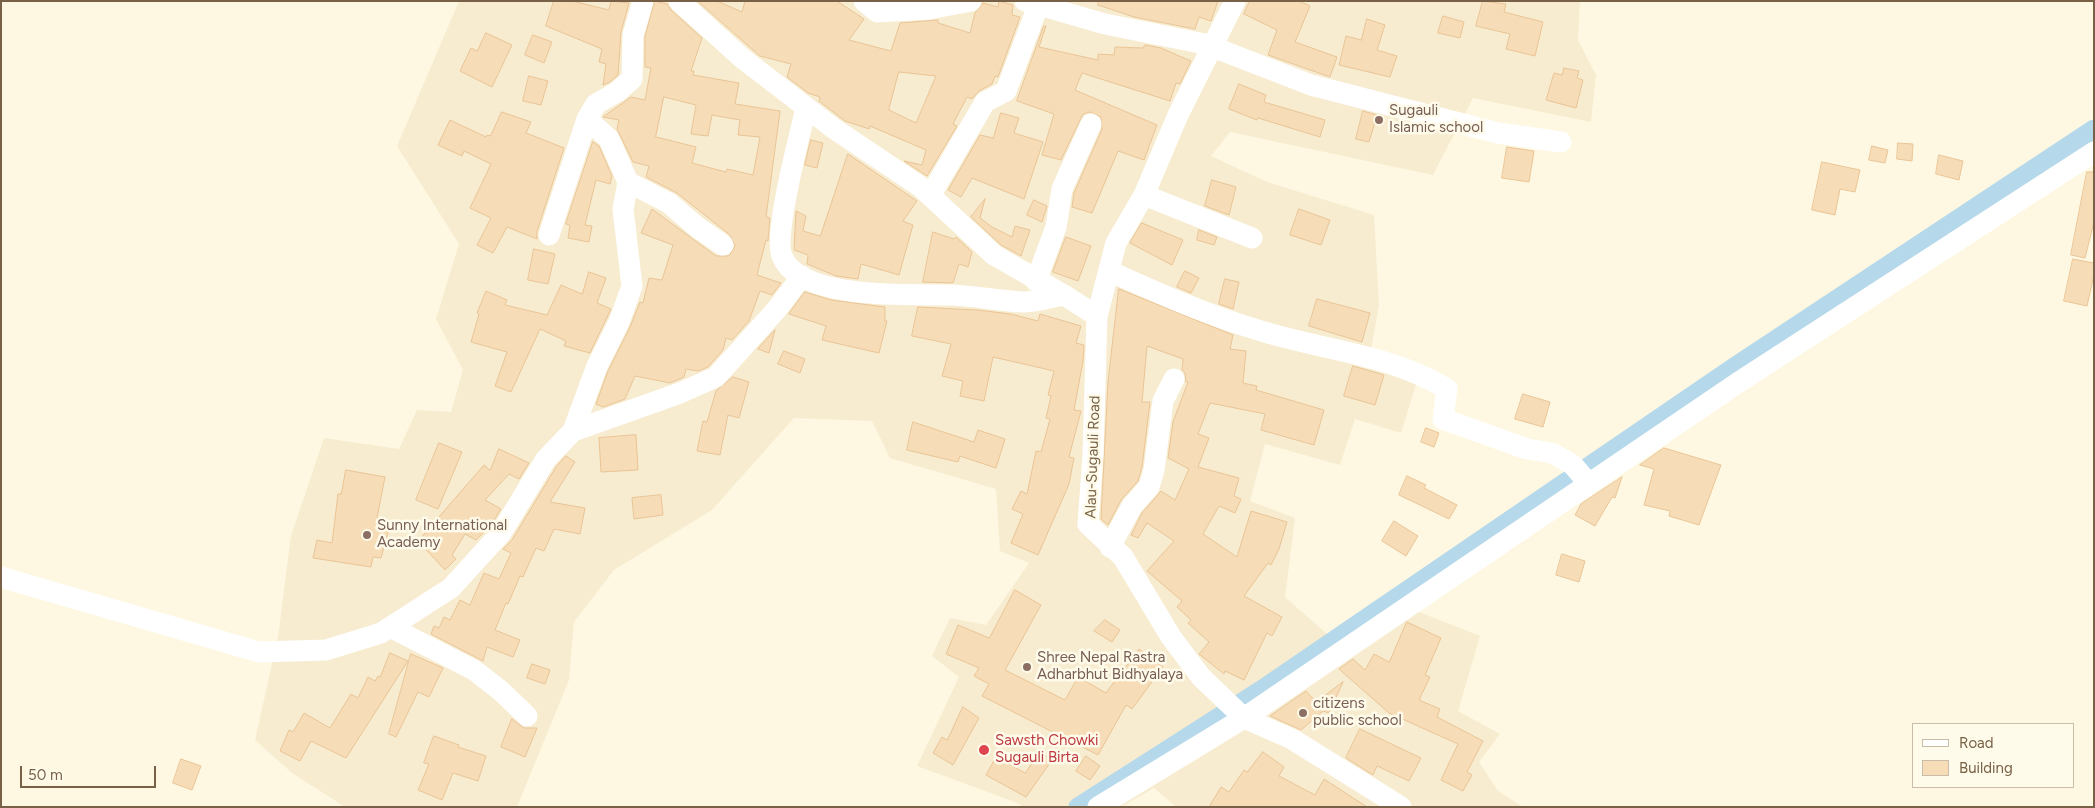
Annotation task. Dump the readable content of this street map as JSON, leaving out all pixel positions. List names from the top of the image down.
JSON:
{
  "streets": {
    "street": ["Alau-Sugauli Road"]
  },
  "places": [
    "Sugauli Islamic school",
    "Sunny International Academy",
    "Shree Nepal Rastra Adharbhut Bidhyalaya",
    "citizens public school",
    "Sawsth Chowki Sugauli Birta"
  ],
  "legend": ["Road", "Building"],
  "scale_bar": "50 m"
}
